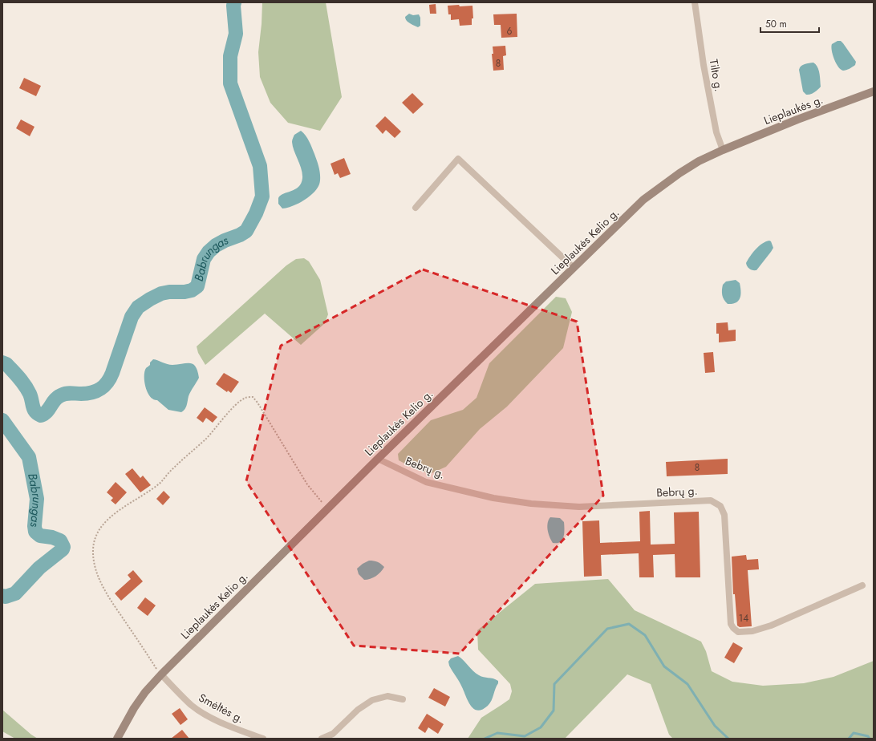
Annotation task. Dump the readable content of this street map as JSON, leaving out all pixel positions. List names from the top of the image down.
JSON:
{
  "streets": {
    "main road": ["Lieplaukės g.", "Lieplaukės Kelio g."],
    "street": ["Tilto g.", "Bebrų g.", "Smėltės g."]
  },
  "crossings": [
    ["Tilto g.", "Lieplaukės g."],
    ["Tilto g.", "Lieplaukės Kelio g."],
    ["Lieplaukės g.", "Lieplaukės Kelio g."],
    ["Lieplaukės Kelio g.", "Bebrų g."],
    ["Lieplaukės Kelio g.", "Smėltės g."]
  ],
  "water": ["Babrungas"],
  "house_numbers": [
    "6",
    "8",
    "8",
    "14"
  ],
  "scale_bar": "50 m"
}
